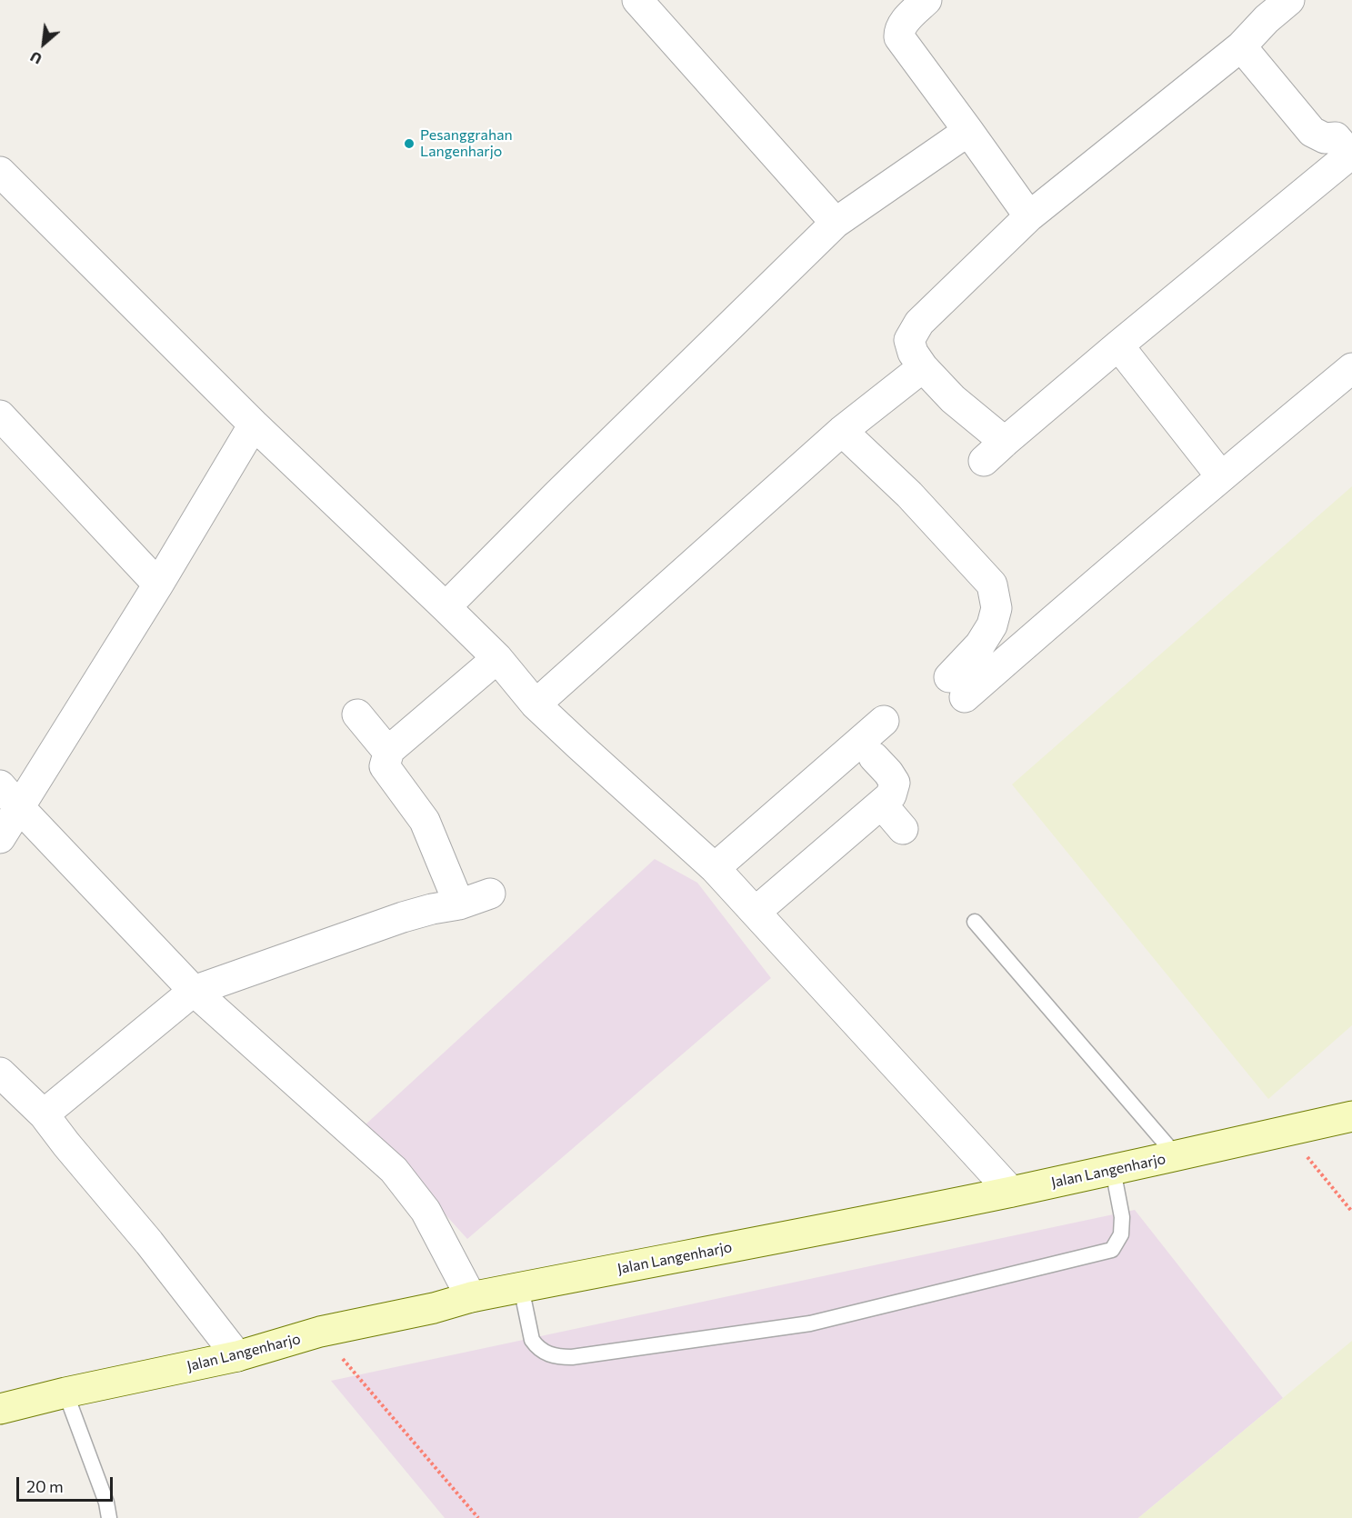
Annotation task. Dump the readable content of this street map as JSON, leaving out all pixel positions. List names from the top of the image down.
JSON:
{
  "streets": {
    "street": ["Jalan Langenharjo"]
  },
  "places": ["Pesanggrahan Langenharjo"],
  "scale_bar": "20 m",
  "north": "bottom left"
}
